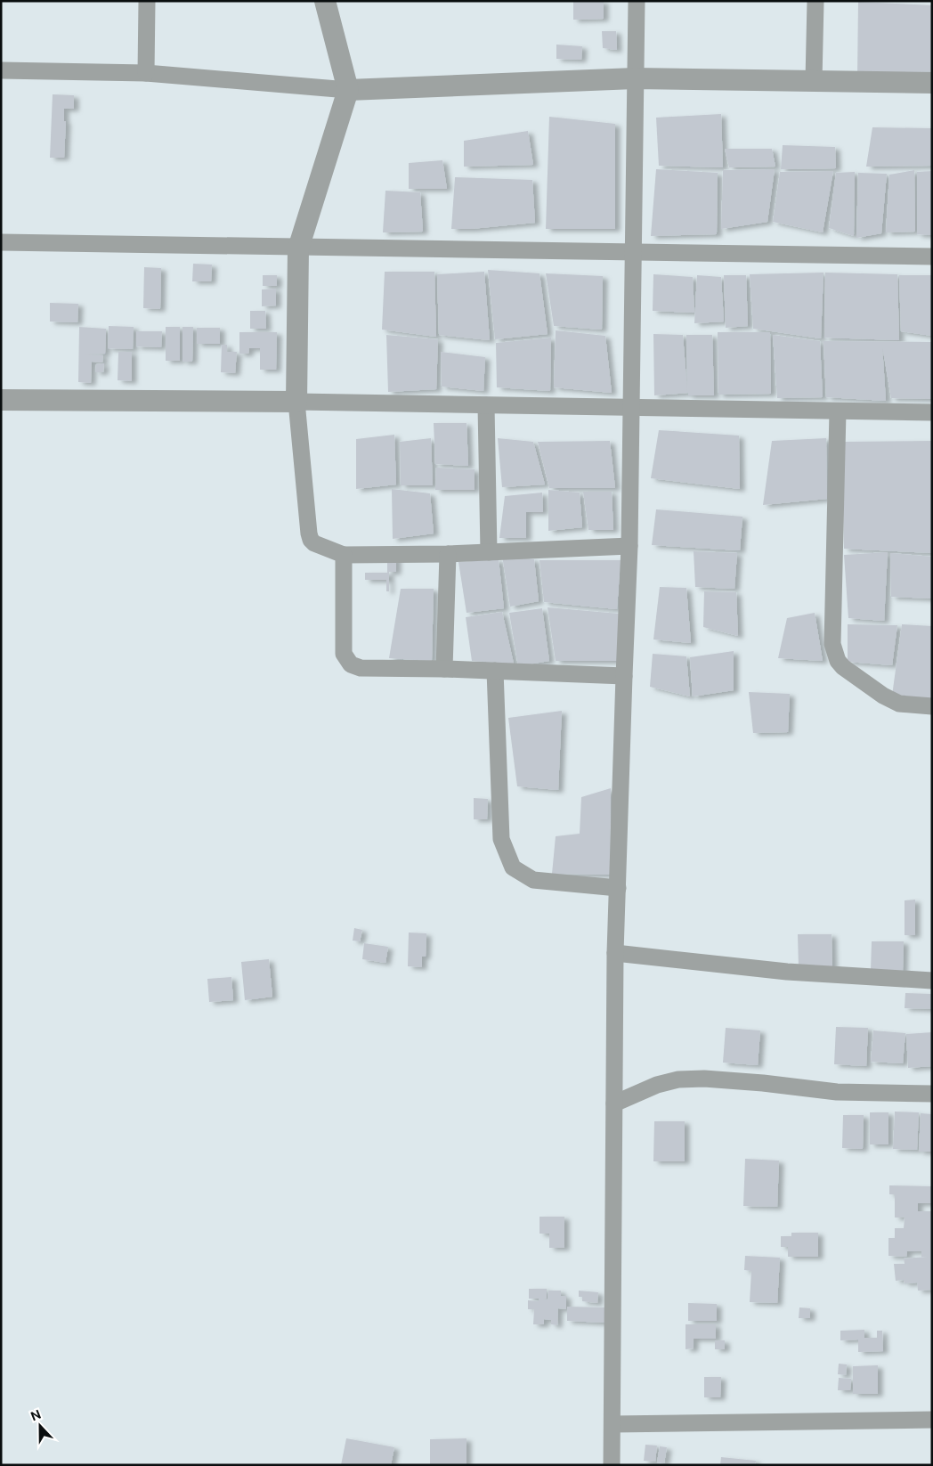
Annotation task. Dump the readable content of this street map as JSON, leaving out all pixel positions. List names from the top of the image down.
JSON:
{
  "north": "top"
}
